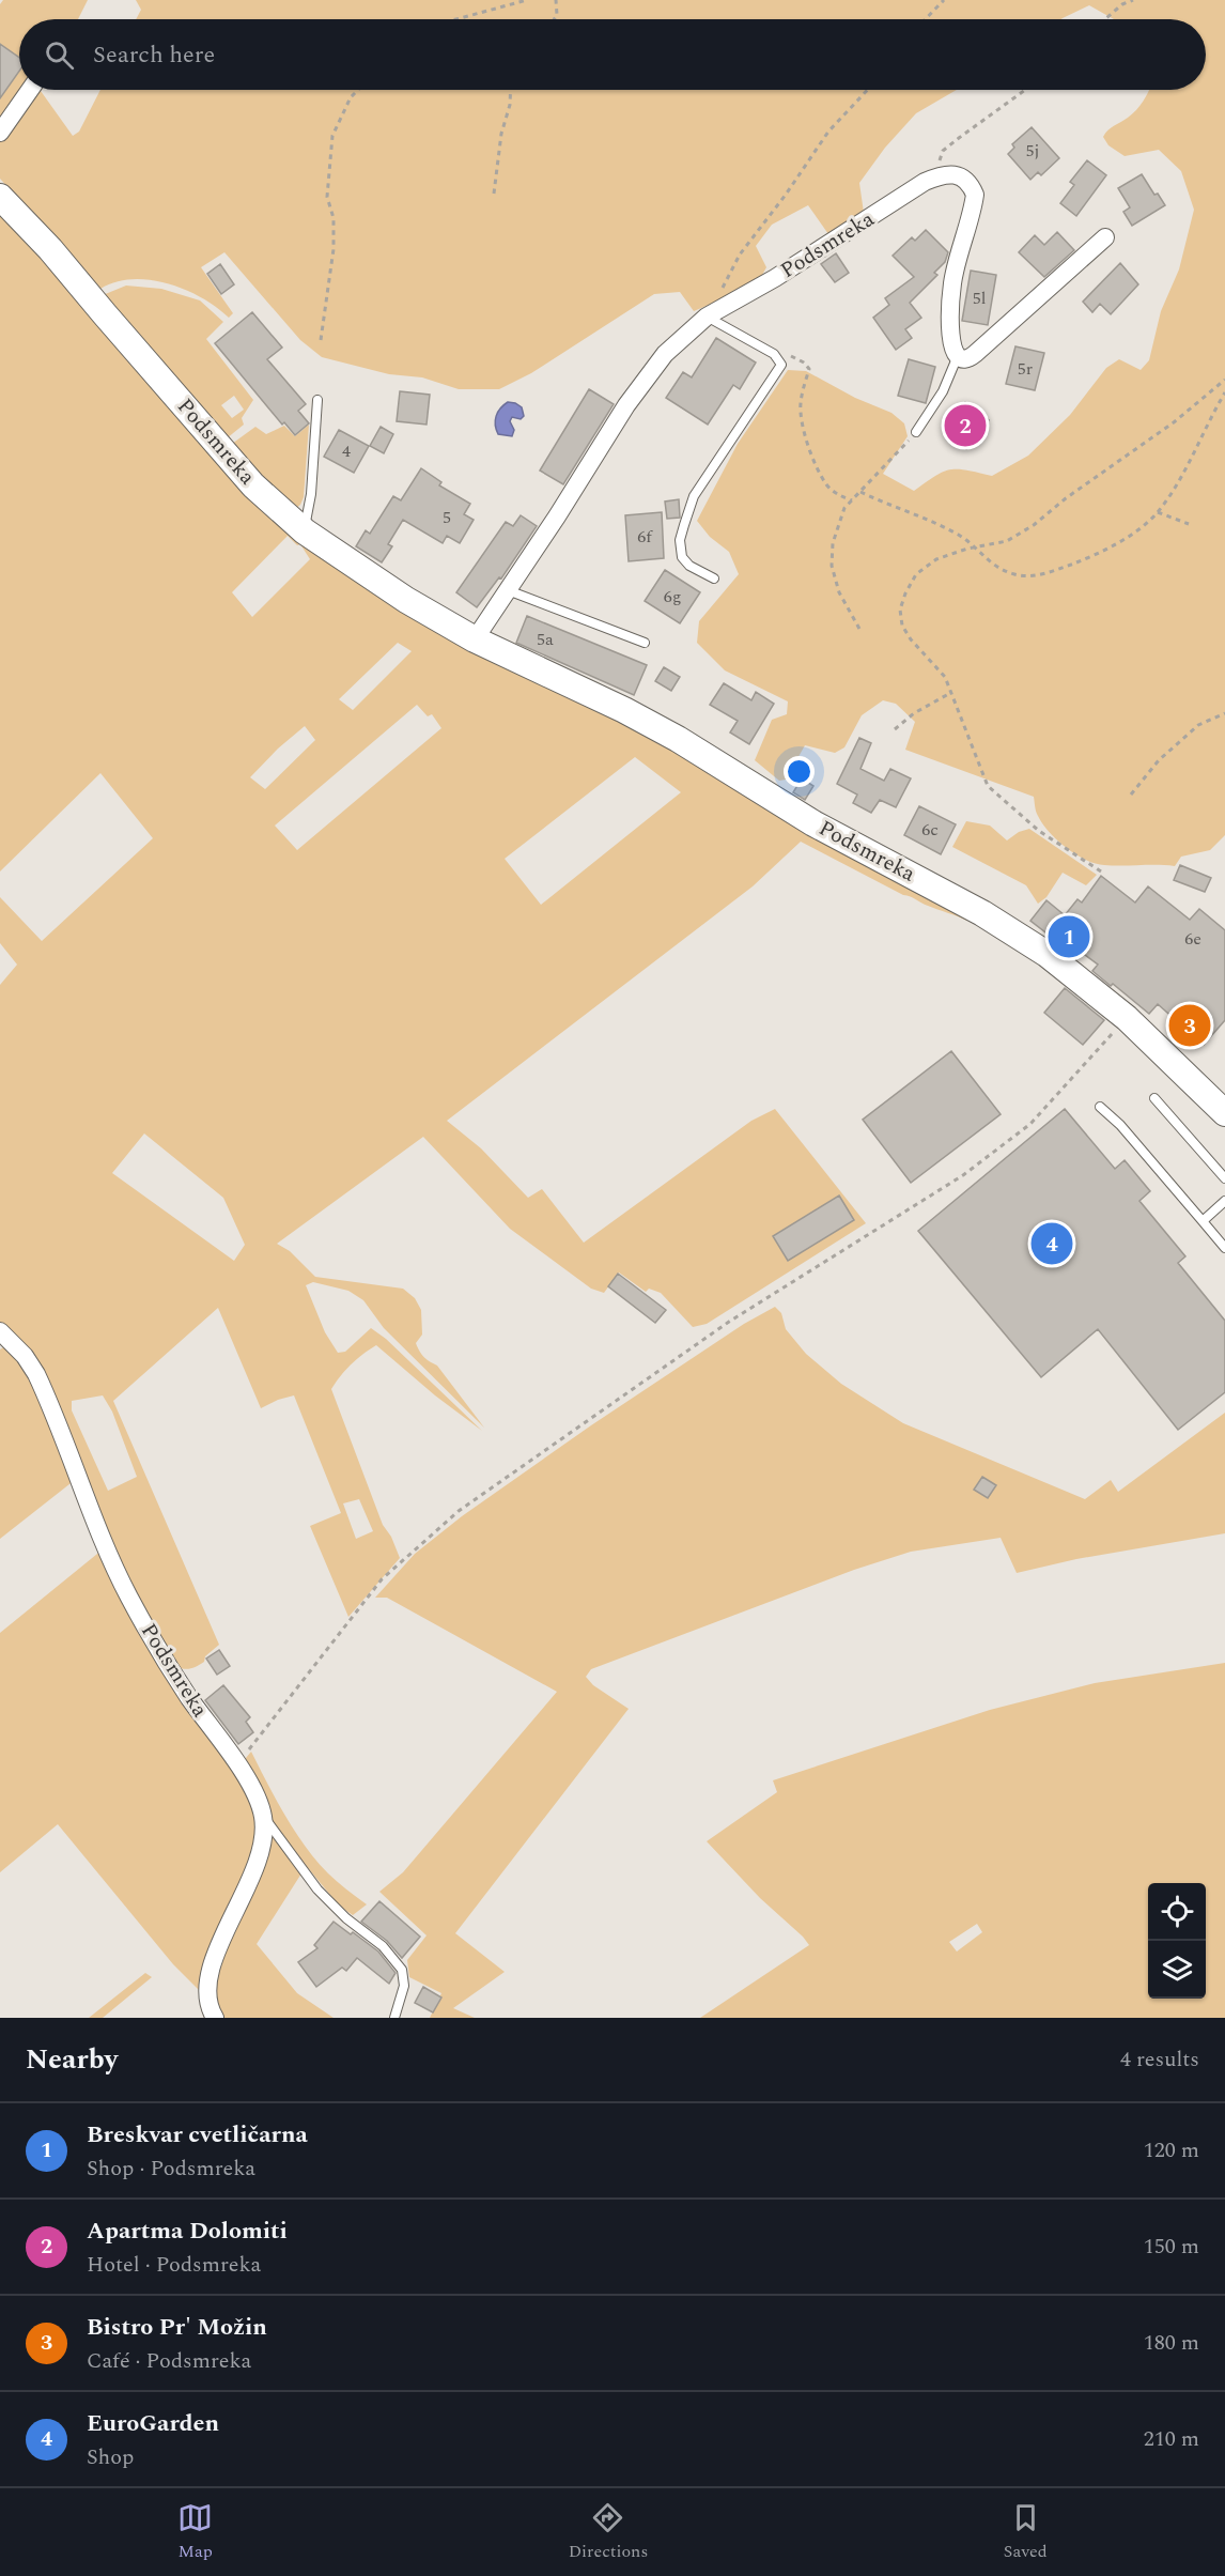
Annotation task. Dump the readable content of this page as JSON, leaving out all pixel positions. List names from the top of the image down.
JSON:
{
  "streets": {
    "street": ["Podsmreka"]
  },
  "house_numbers": [
    "5j",
    "5l",
    "5r",
    "4",
    "5",
    "6f",
    "6g",
    "5a",
    "6c",
    "6e"
  ],
  "page": {
    "search": "Search here",
    "pins": [
      "2",
      "1",
      "3",
      "4"
    ],
    "heading": ["Nearby", "4 results"],
    "list": [
      {
        "mark": "1",
        "name": "Breskvar cvetličarna",
        "note": "Shop · Podsmreka",
        "value": "120 m"
      },
      {
        "mark": "2",
        "name": "Apartma Dolomiti",
        "note": "Hotel · Podsmreka",
        "value": "150 m"
      },
      {
        "mark": "3",
        "name": "Bistro Pr' Možin",
        "note": "Café · Podsmreka",
        "value": "180 m"
      },
      {
        "mark": "4",
        "name": "EuroGarden",
        "note": "Shop",
        "value": "210 m"
      }
    ],
    "nav": ["Map", "Directions", "Saved"]
  }
}
